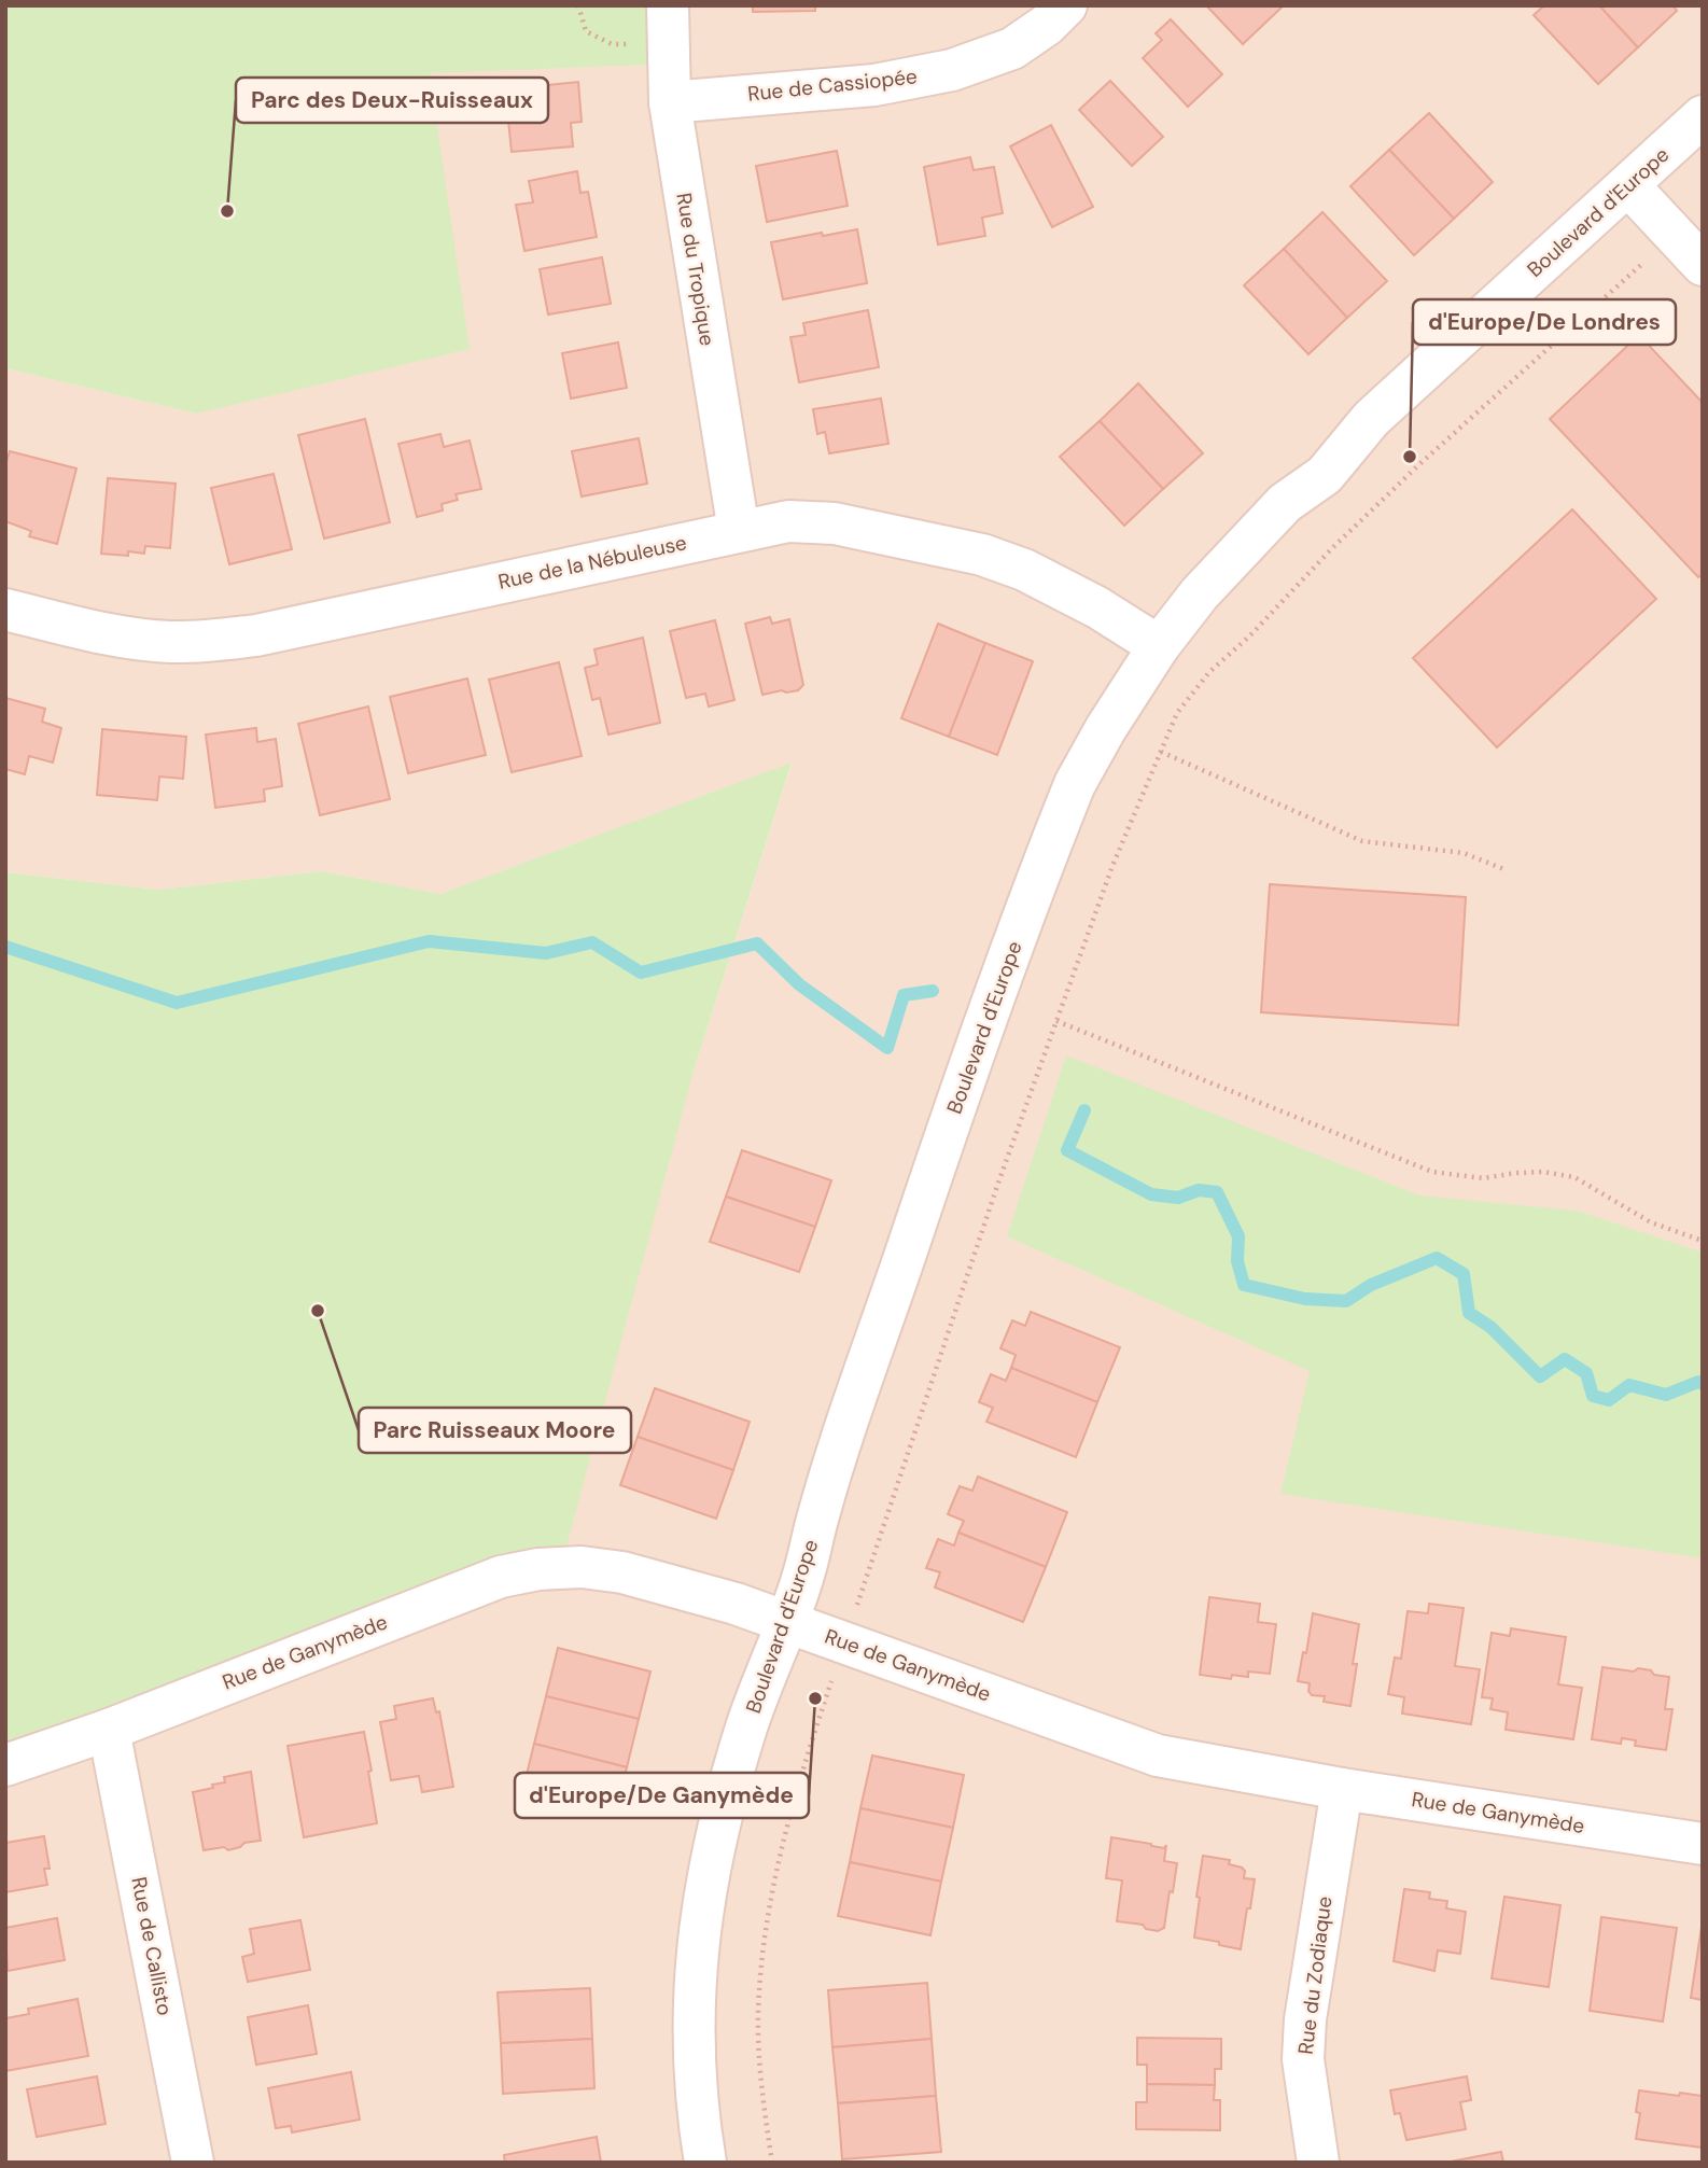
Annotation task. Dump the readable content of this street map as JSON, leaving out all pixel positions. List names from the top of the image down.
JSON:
{
  "streets": {
    "street": [
      "Rue de Cassiopée",
      "Boulevard d'Europe",
      "Rue du Tropique",
      "Rue de la Nébuleuse",
      "Rue de Ganymède",
      "Rue de Callisto",
      "Rue du Zodiaque"
    ]
  },
  "crossings": [
    ["Rue de Cassiopée", "Rue du Tropique"],
    ["Boulevard d'Europe", "Rue de la Nébuleuse"],
    ["Boulevard d'Europe", "Rue de Ganymède"],
    ["Rue du Tropique", "Rue de la Nébuleuse"],
    ["Rue de Ganymède", "Rue de Callisto"],
    ["Rue de Ganymède", "Rue du Zodiaque"]
  ],
  "places": [
    "Parc des Deux-Ruisseaux",
    "d'Europe/De Londres",
    "Parc Ruisseaux Moore",
    "d'Europe/De Ganymède"
  ]
}
